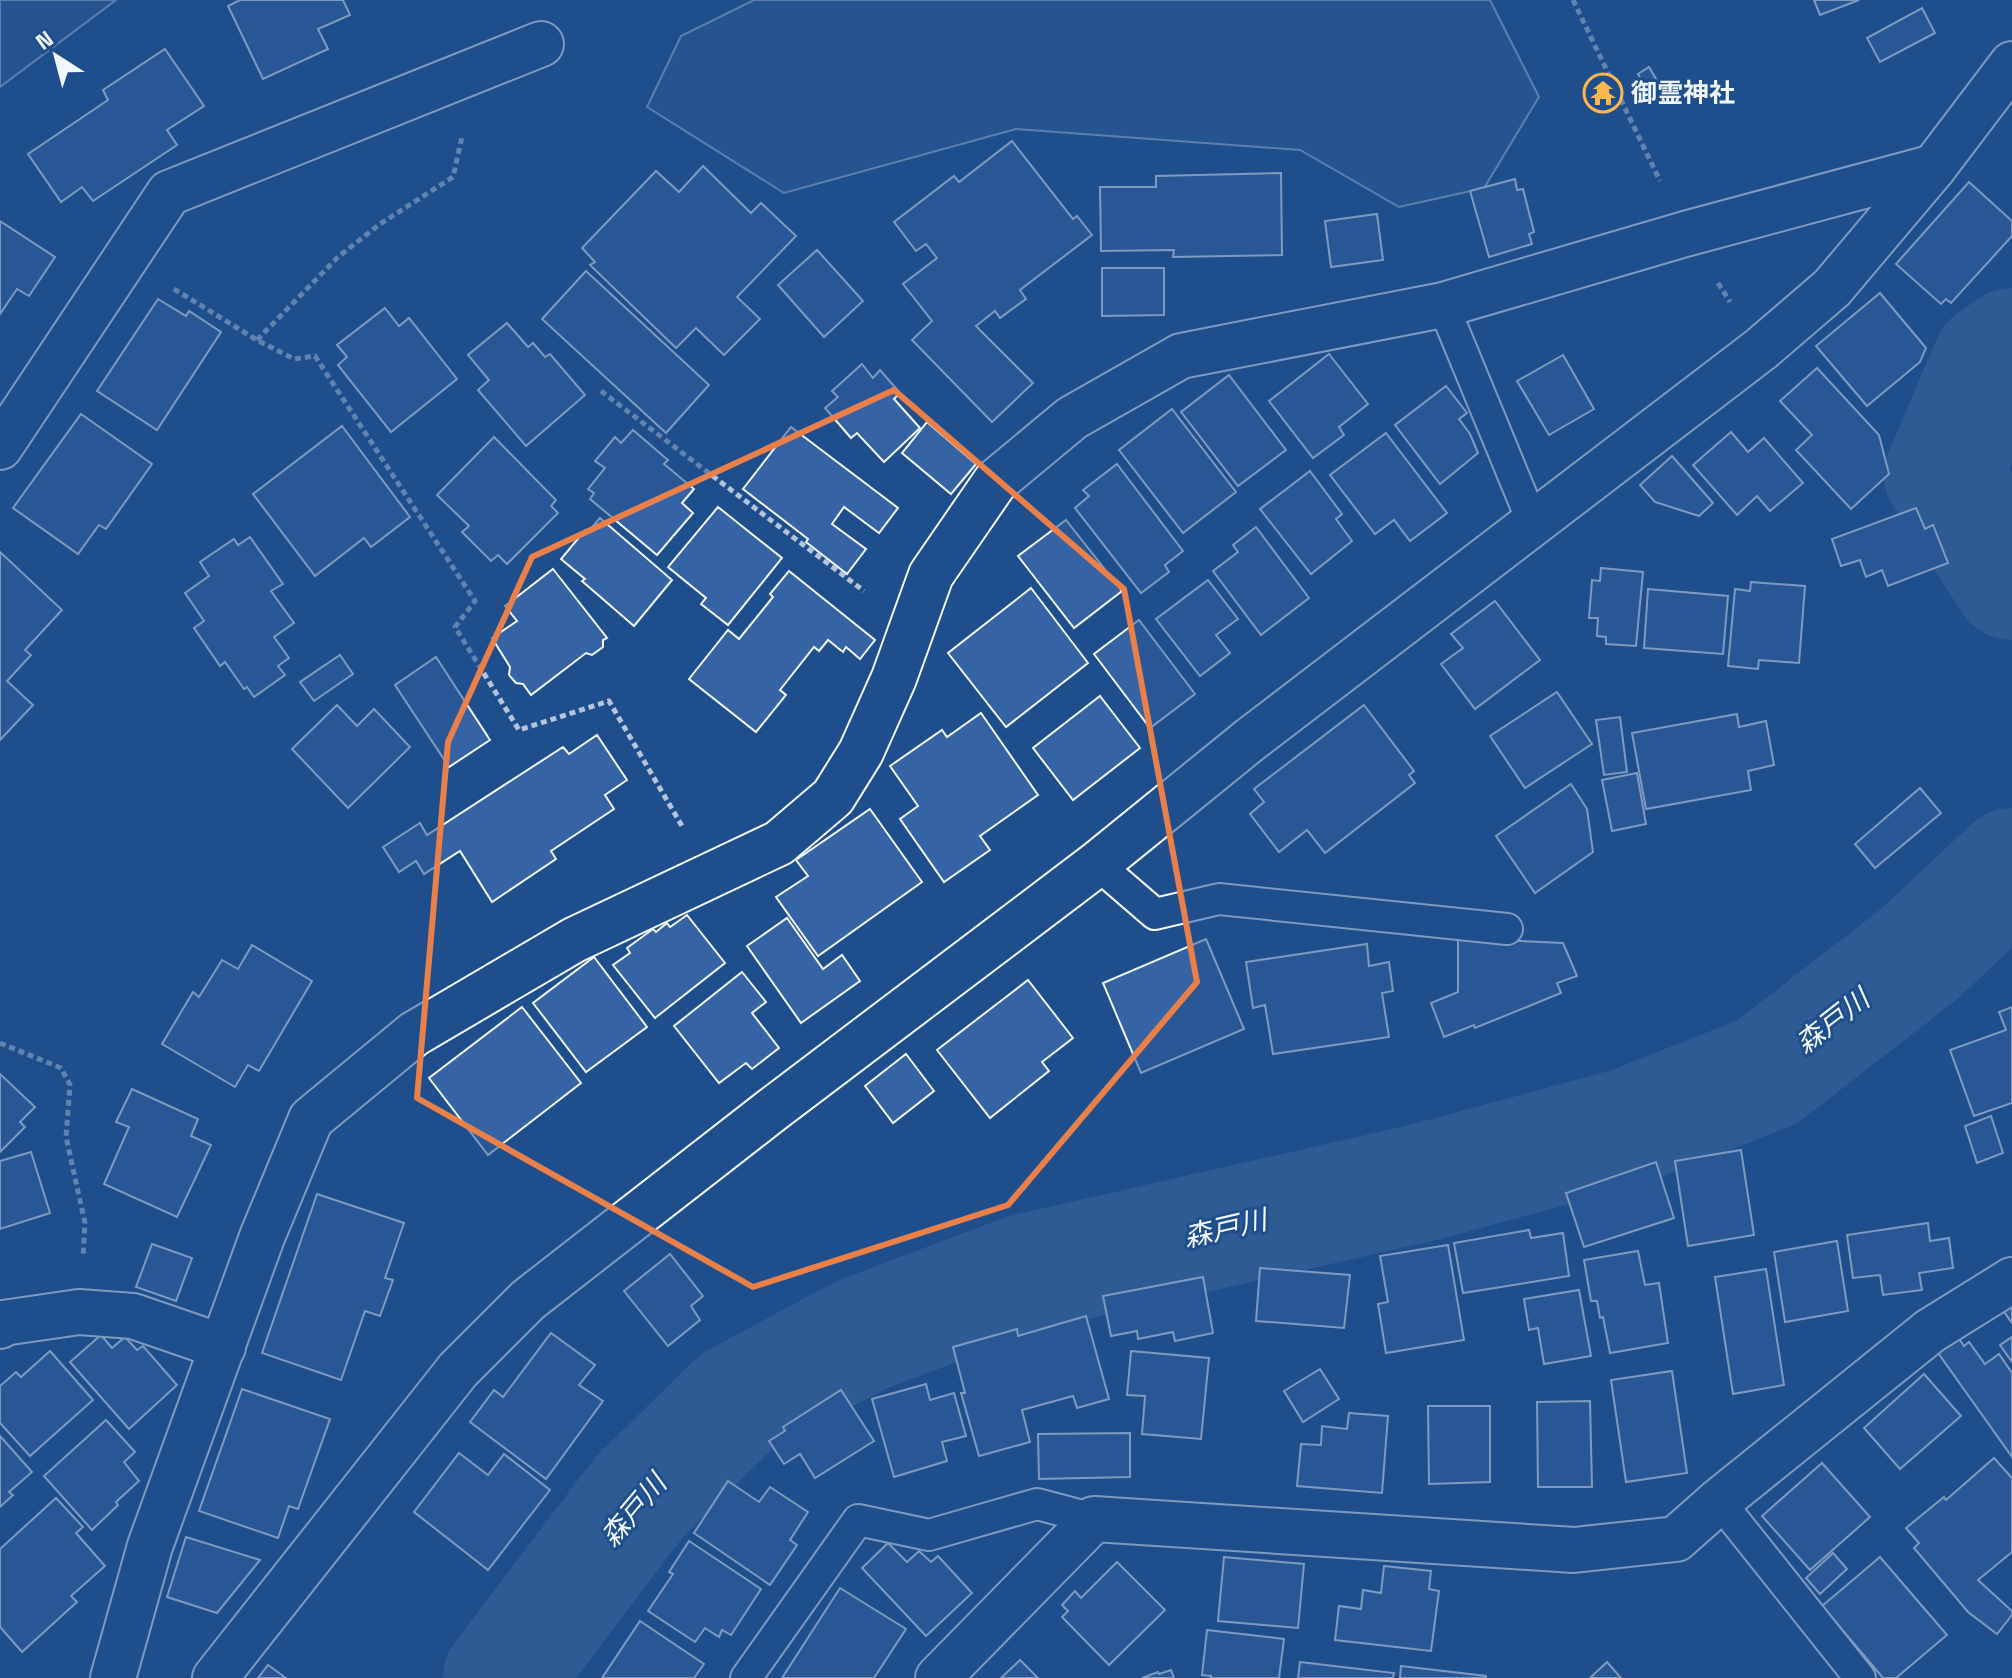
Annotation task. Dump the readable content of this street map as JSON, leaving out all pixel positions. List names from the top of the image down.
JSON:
{
  "water": ["森戸川"],
  "places": {
    "temple": ["御霊神社"]
  },
  "north": "top left"
}
